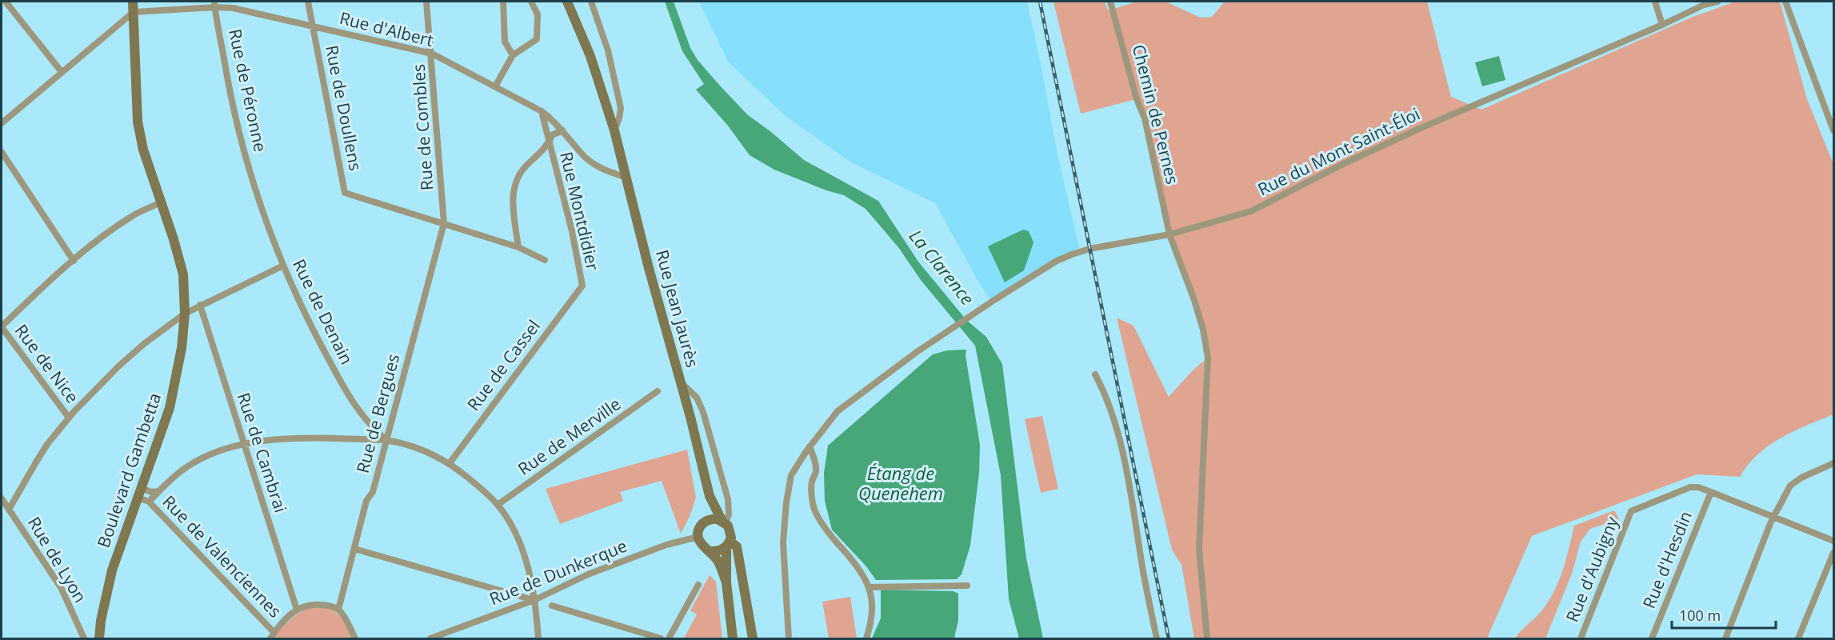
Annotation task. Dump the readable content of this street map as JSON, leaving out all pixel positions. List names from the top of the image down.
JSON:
{
  "streets": {
    "main road": ["Rue Jean Jaurès", "Boulevard Gambetta"],
    "street": [
      "Rue d'Albert",
      "Rue de Péronne",
      "Rue de Doullens",
      "Chemin de Pernes",
      "Rue de Combles",
      "Rue du Mont Saint-Éloi",
      "Rue Montdidier",
      "Rue de Denain",
      "Rue de Nice",
      "Rue de Cassel",
      "Rue de Bergues",
      "Rue de Merville",
      "Rue de Cambrai",
      "Rue de Valenciennes",
      "Rue de Lyon",
      "Rue d'Hesdin",
      "Rue d'Aubigny",
      "Rue de Dunkerque"
    ]
  },
  "crossings": [
    ["Rue d'Albert", "Rue de Péronne"],
    ["Rue d'Albert", "Rue de Doullens"],
    ["Rue d'Albert", "Rue de Combles"],
    ["Rue d'Albert", "Rue Montdidier"],
    ["Rue d'Albert", "Rue Jean Jaurès"],
    ["Rue d'Albert", "Boulevard Gambetta"],
    ["Rue de Péronne", "Rue de Denain"],
    ["Rue de Doullens", "Rue de Combles"],
    ["Rue de Doullens", "Rue de Bergues"],
    ["Chemin de Pernes", "Rue du Mont Saint-Éloi"],
    ["Rue de Combles", "Rue de Bergues"],
    ["Rue Montdidier", "Rue de Cassel"],
    ["Rue Jean Jaurès", "Rue de Dunkerque"],
    ["Rue de Denain", "Rue de Bergues"],
    ["Rue d'Hesdin", "Rue d'Aubigny"]
  ],
  "water": ["La Clarence", "Étang de Quenehem"],
  "scale_bar": "100 m"
}
